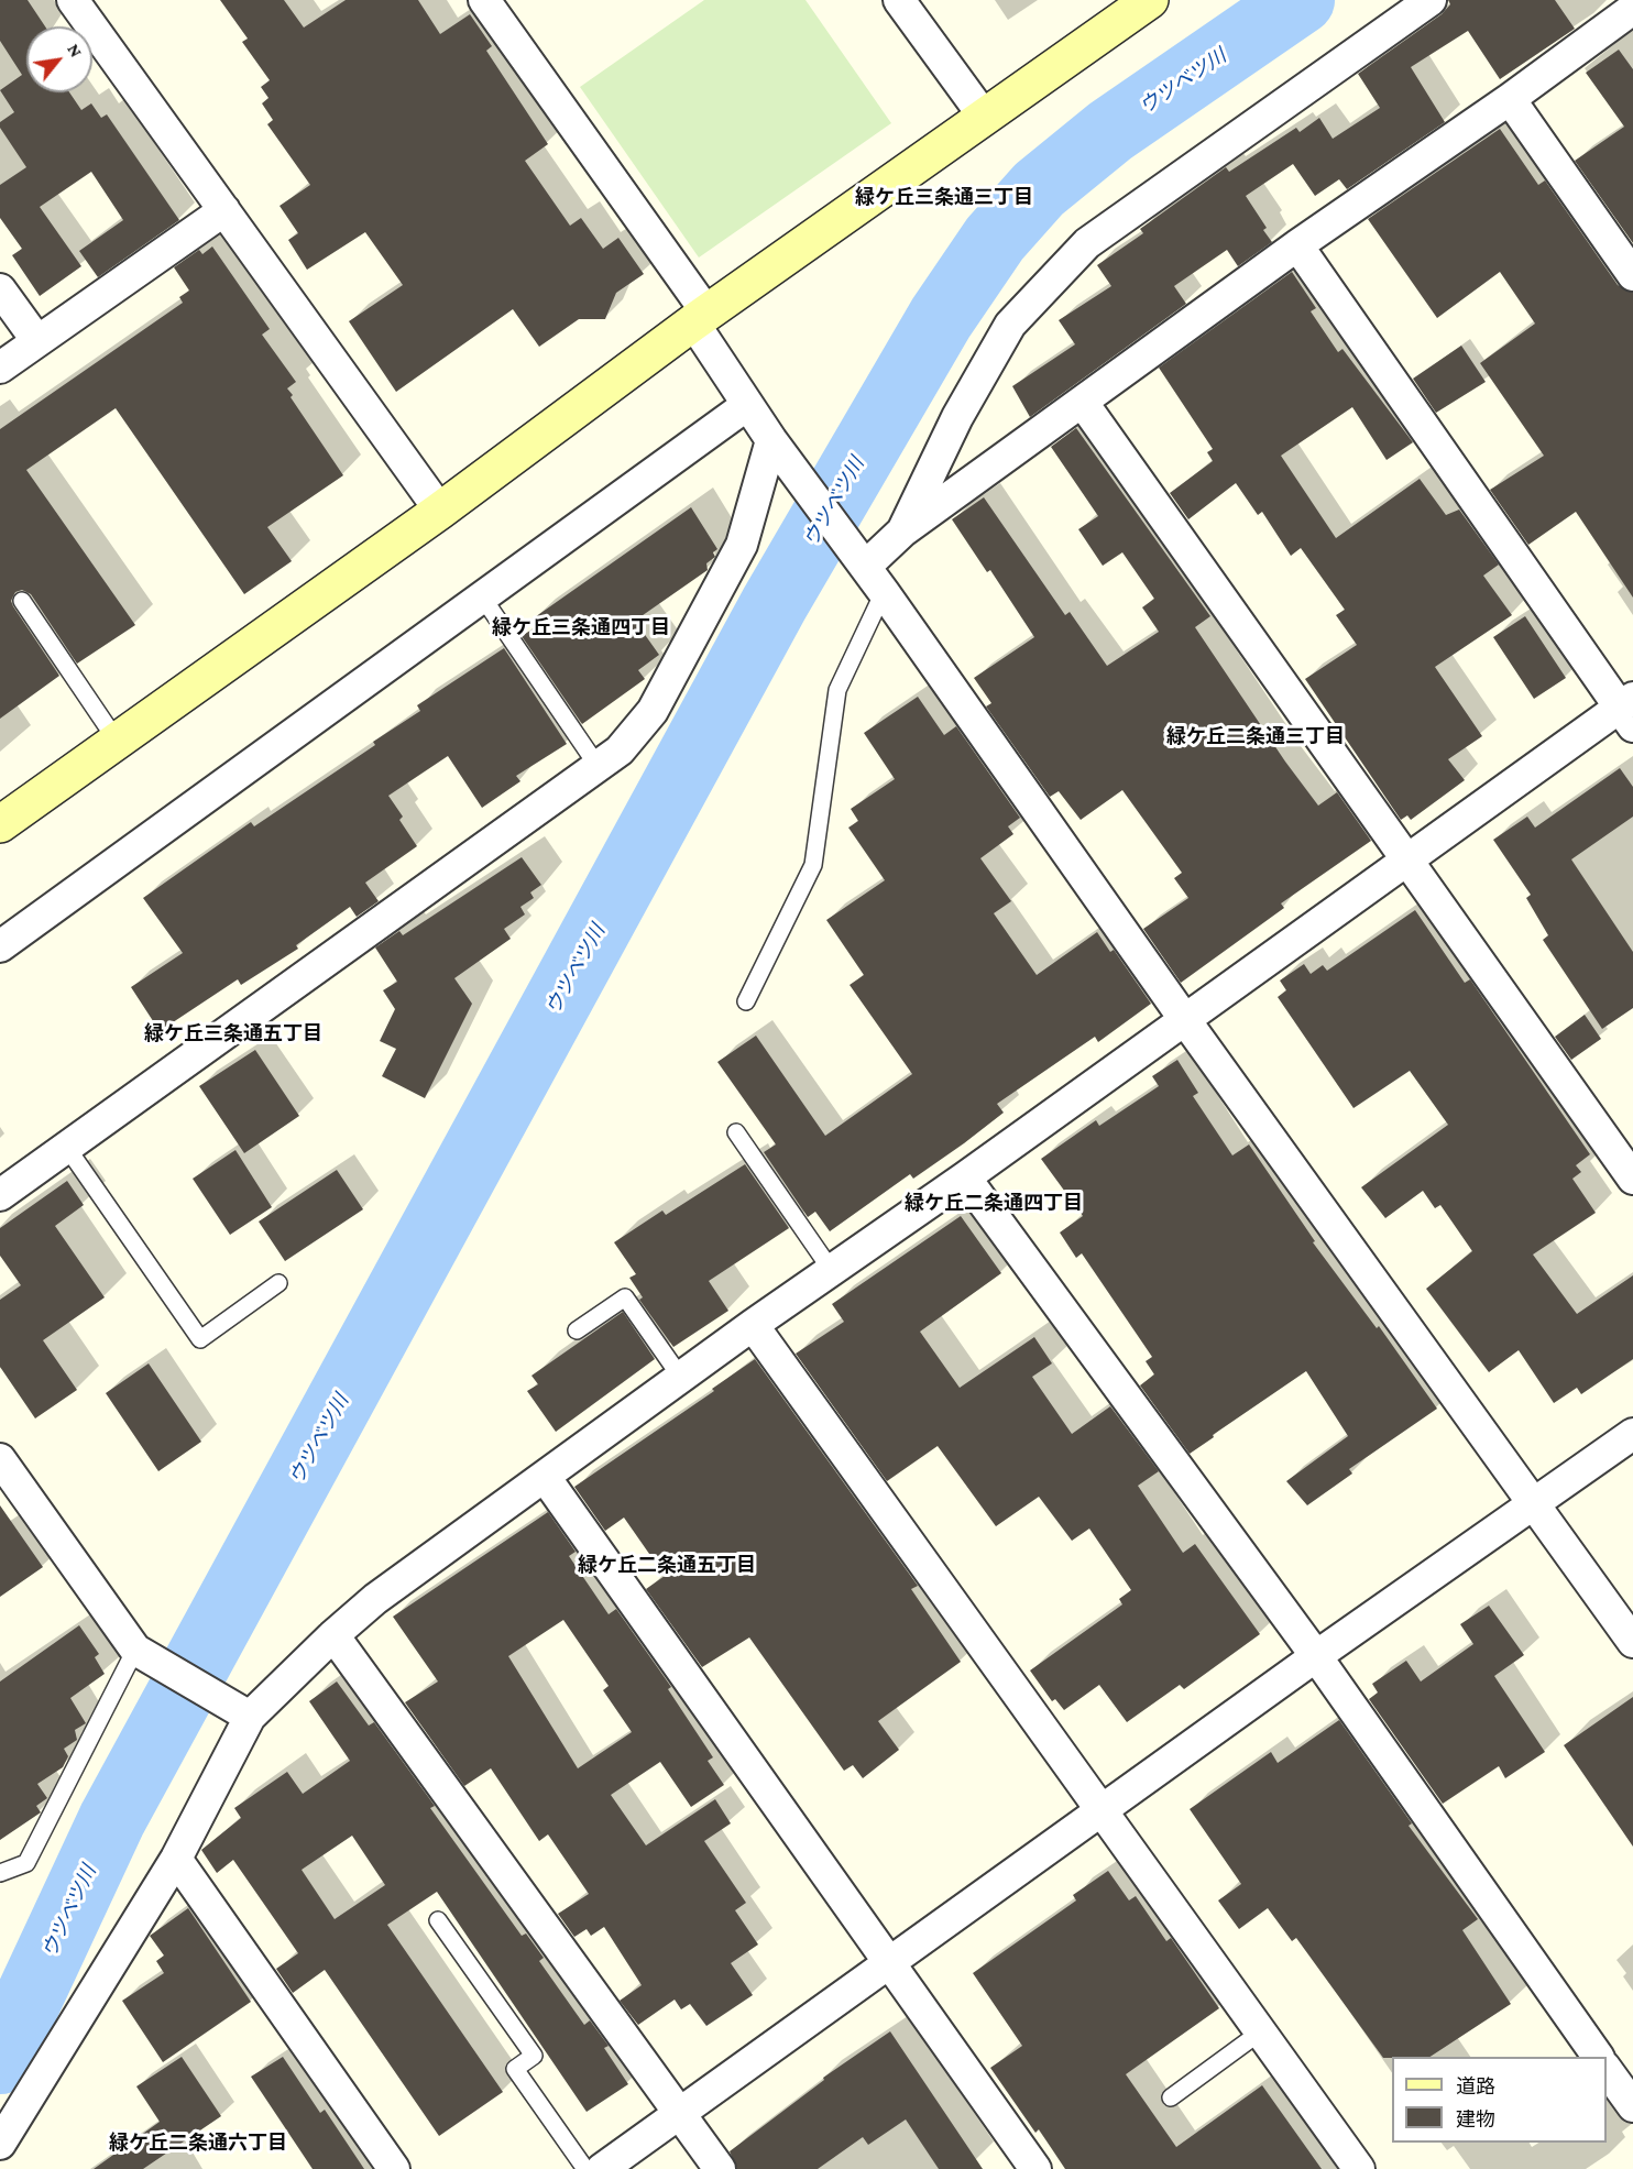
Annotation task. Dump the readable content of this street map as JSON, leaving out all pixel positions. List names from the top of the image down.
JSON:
{
  "districts": [
    "緑ケ丘三条通三丁目",
    "緑ケ丘三条通四丁目",
    "緑ケ丘二条通三丁目",
    "緑ケ丘三条通五丁目",
    "緑ケ丘二条通四丁目",
    "緑ケ丘二条通五丁目",
    "緑ケ丘二条通六丁目"
  ],
  "water": ["ウツベツ川"],
  "legend": ["道路", "建物"],
  "north": "top right"
}
